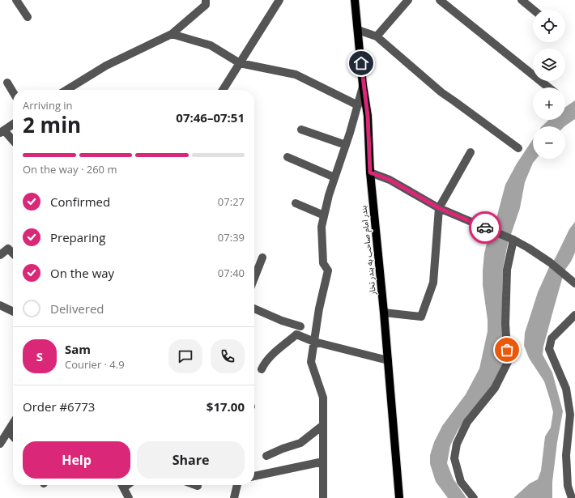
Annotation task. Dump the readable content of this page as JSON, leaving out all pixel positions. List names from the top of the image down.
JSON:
{
  "streets": {
    "main road": ["بندر امام صاحب به بندر تخار"]
  },
  "page": {
    "map_buttons": ["+", "−"],
    "heading": ["2 min", "Arriving in", "07:46–07:51"],
    "panel": [
      "Sam",
      "Courier · 4.9",
      "Order #6773",
      "$17.00"
    ],
    "bar": "On the way · 260 m",
    "list": [
      ["Confirmed", "07:27"],
      ["Preparing", "07:39"],
      ["On the way", "07:40"],
      "Delivered"
    ],
    "round": "S",
    "buttons": ["Help", "Share"]
  }
}
